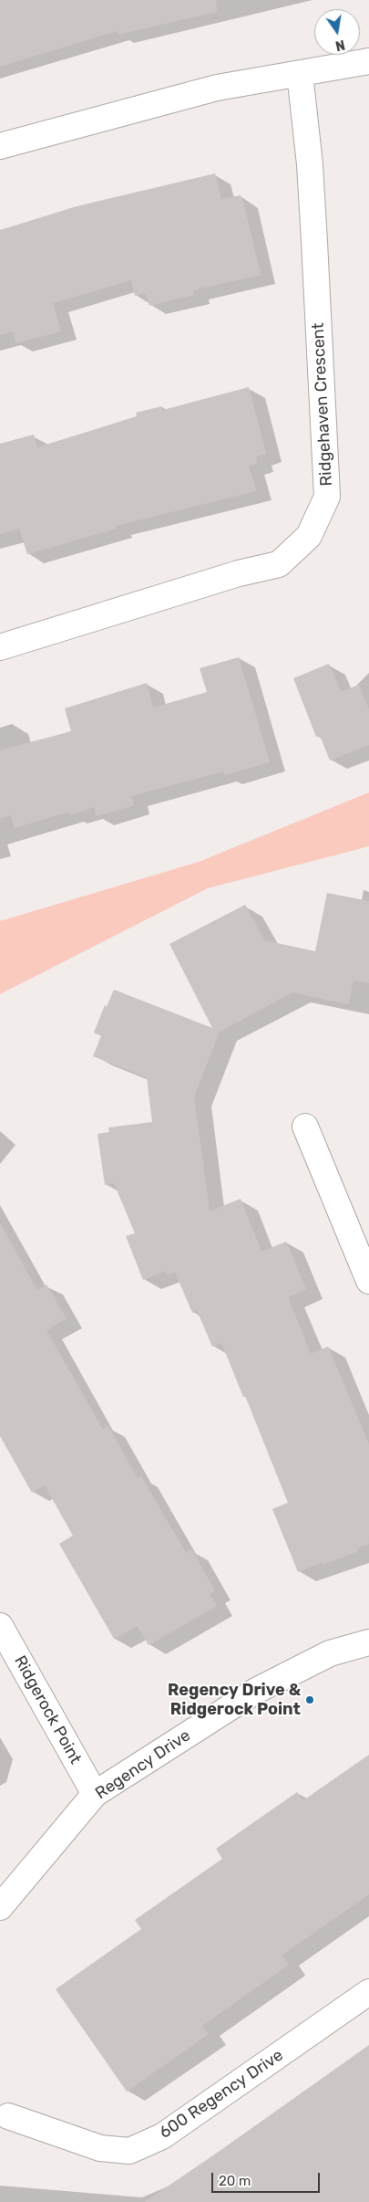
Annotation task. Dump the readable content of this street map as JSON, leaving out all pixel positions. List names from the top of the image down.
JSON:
{
  "streets": {
    "street": [
      "Ridgehaven Crescent",
      "Ridgerock Point",
      "Regency Drive",
      "600 Regency Drive"
    ]
  },
  "crossings": [
    ["Ridgerock Point", "Regency Drive"]
  ],
  "places": ["Regency Drive & Ridgerock Point"],
  "scale_bar": "20 m",
  "north": "bottom"
}
